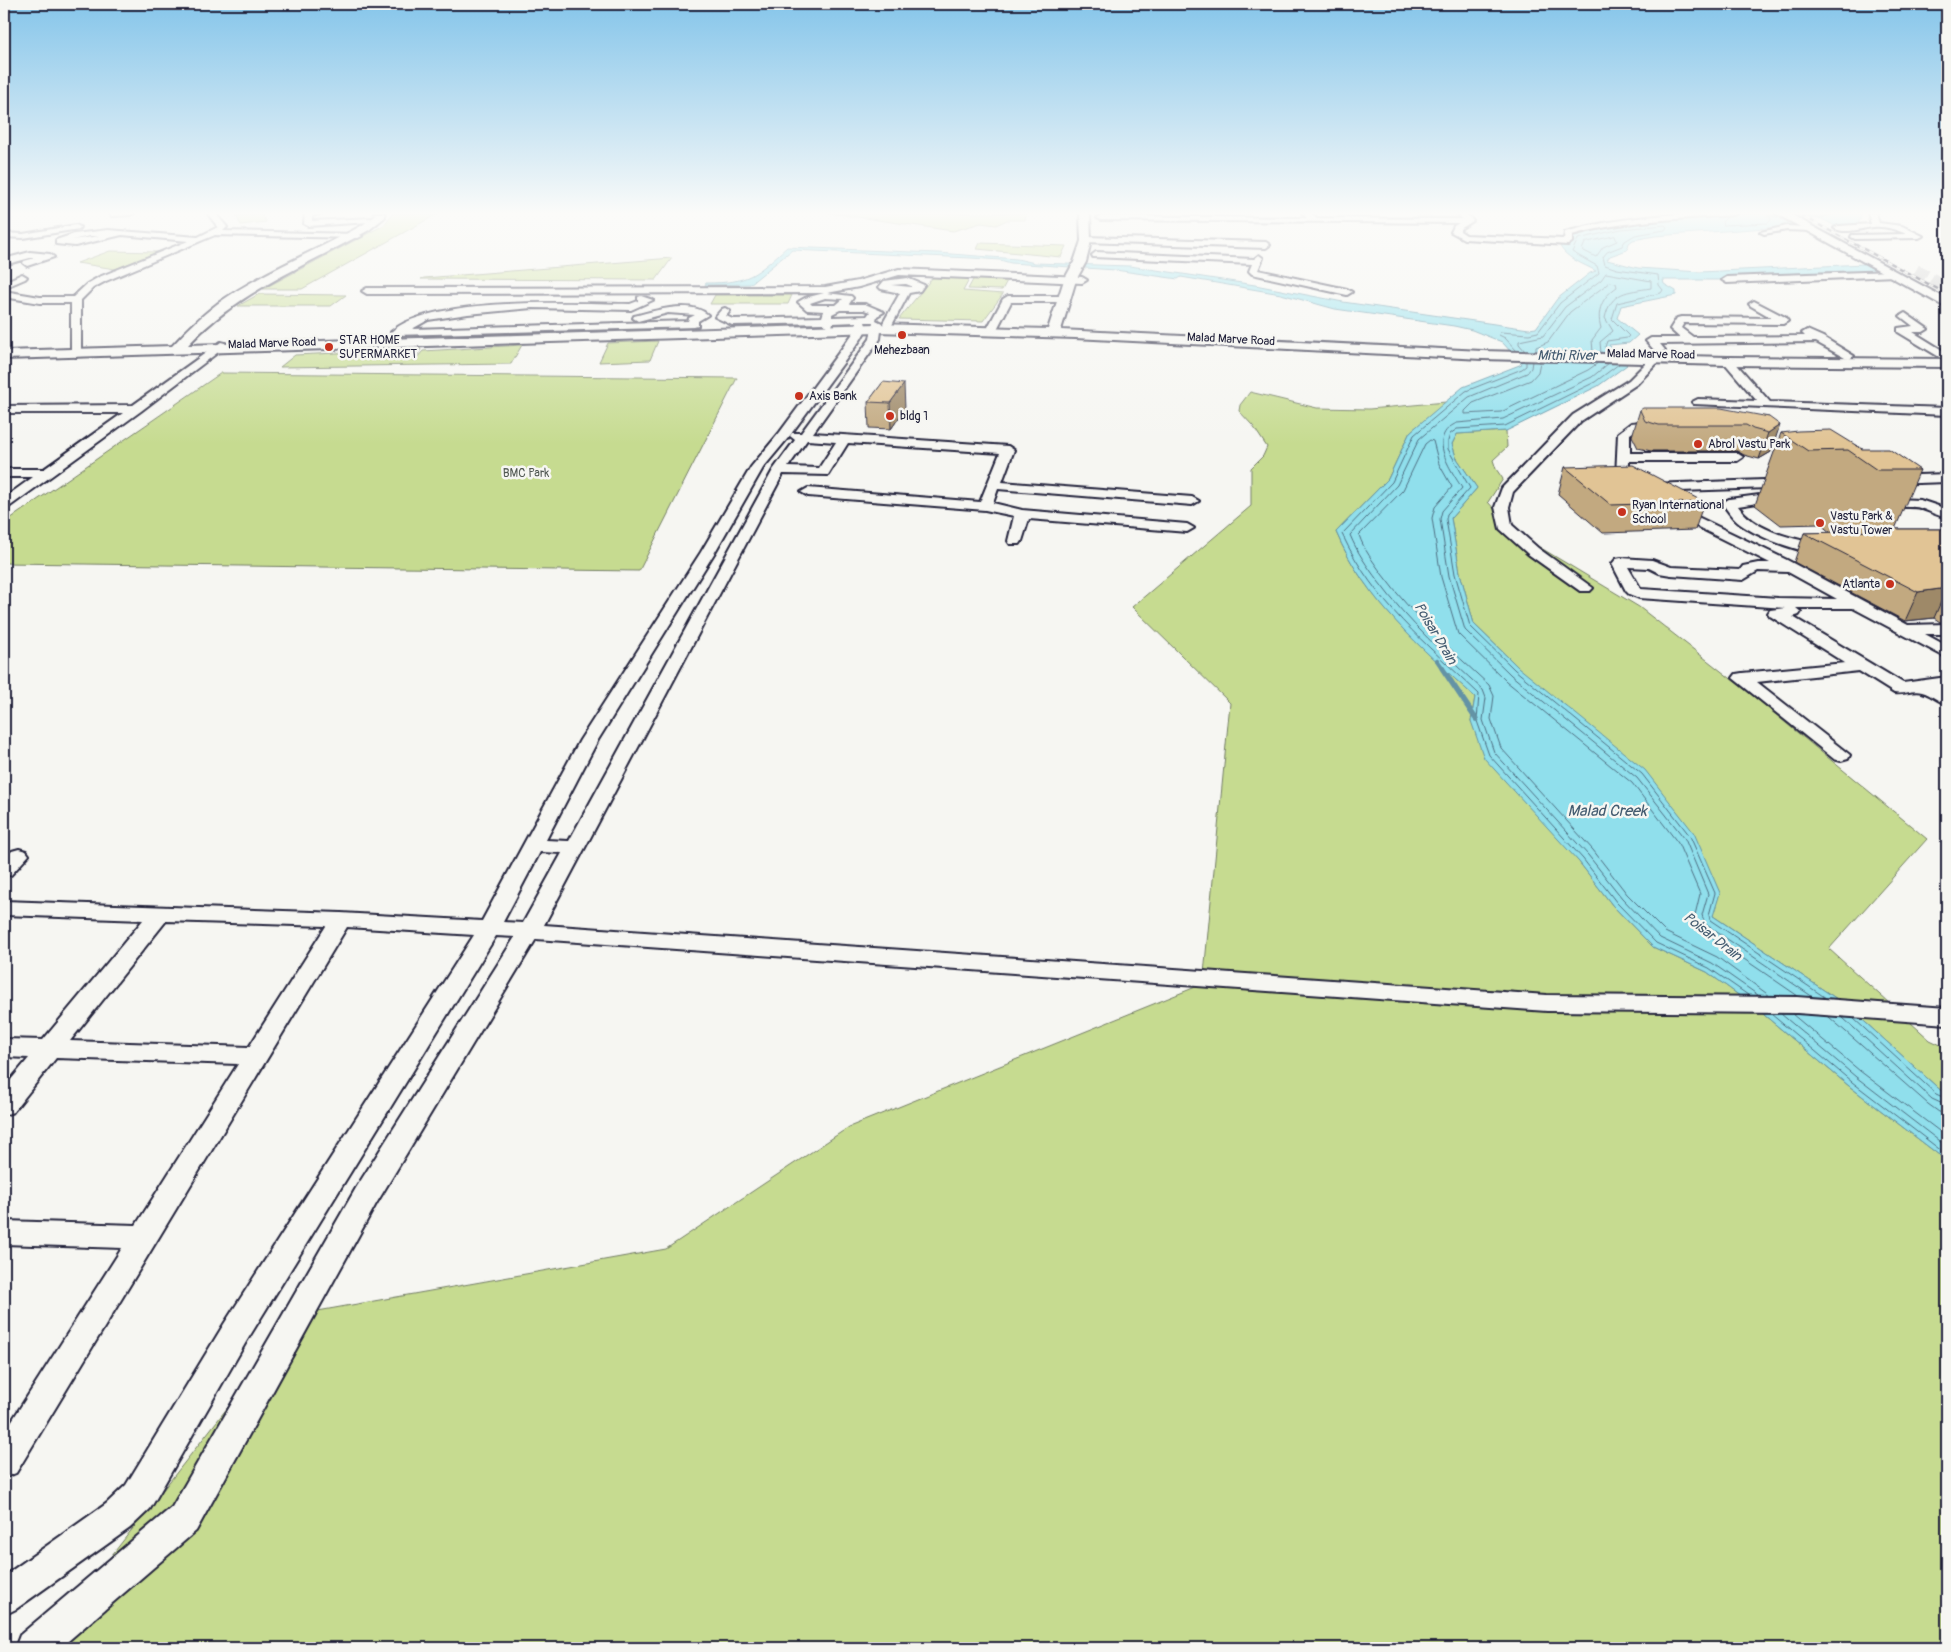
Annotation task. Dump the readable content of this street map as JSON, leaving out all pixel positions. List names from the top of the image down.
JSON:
{
  "streets": {
    "main road": ["Malad Marve Road"]
  },
  "water": ["Mithi River", "Poisar Drain", "Malad Creek"],
  "parks": ["BMC Park"],
  "places": [
    "Mehezbaan",
    "STAR HOME SUPERMARKET",
    "Axis Bank",
    "bldg 1",
    "Abrol Vastu Park",
    "Ryan International School",
    "Vastu Park & Vastu Tower",
    "Atlanta"
  ]
}
